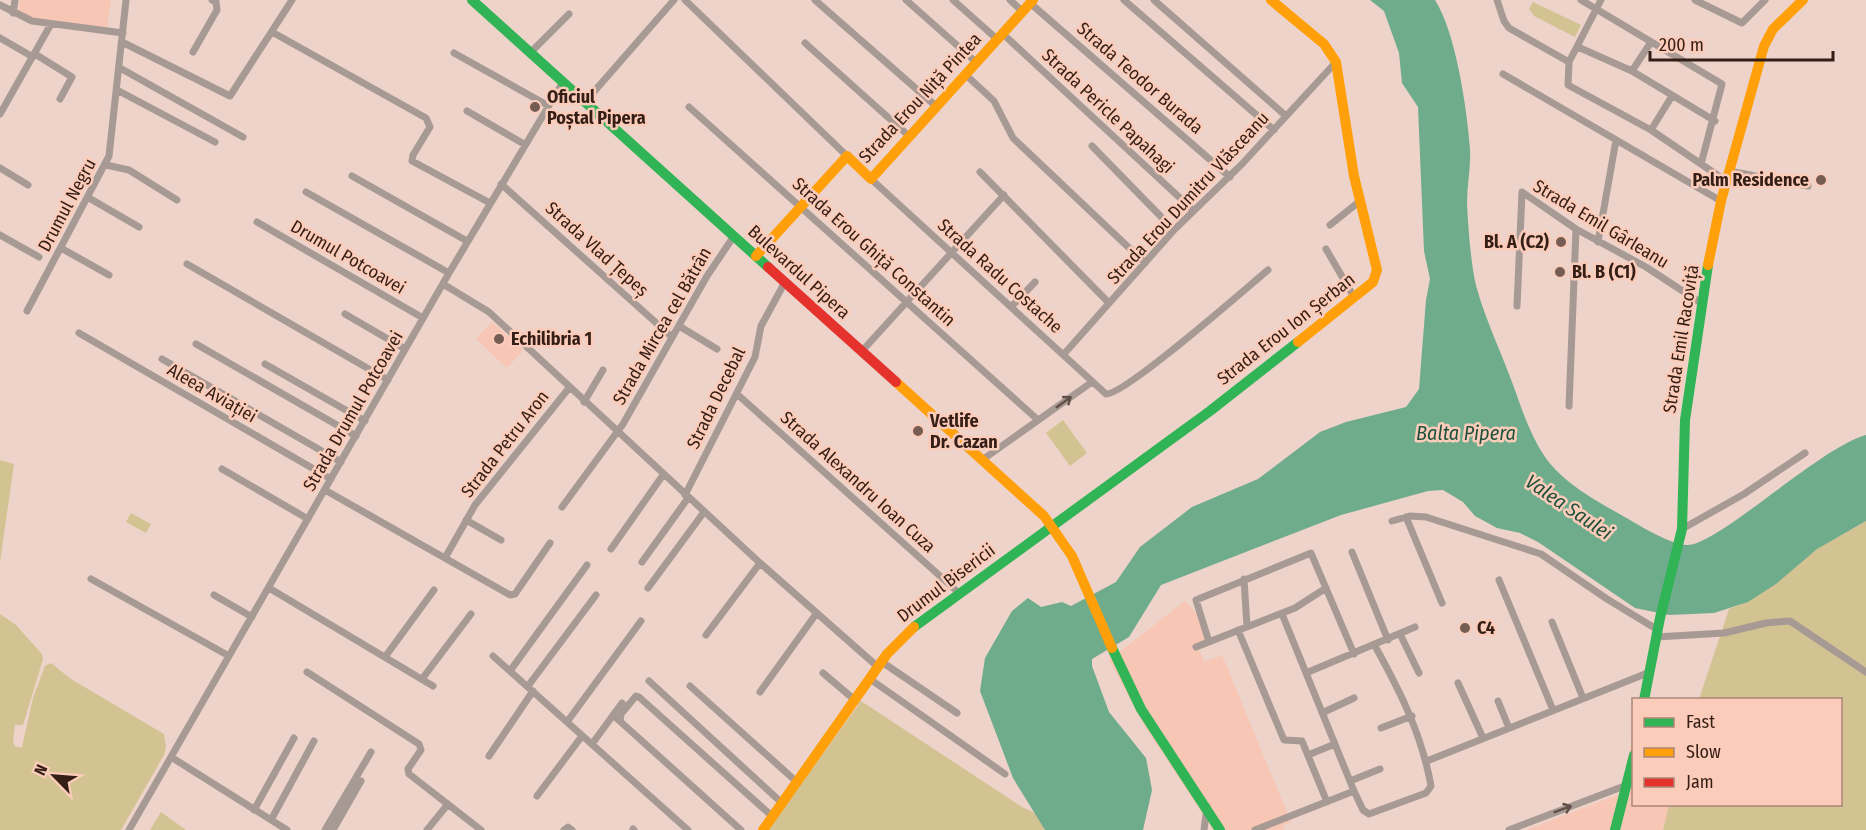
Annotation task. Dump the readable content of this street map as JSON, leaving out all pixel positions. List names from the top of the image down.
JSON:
{
  "streets": {
    "street": [
      "Strada Teodor Burada",
      "Strada Erou Niță Pintea",
      "Strada Pericle Papahagi",
      "Strada Erou Dumitru Vlăsceanu",
      "Drumul Negru",
      "Strada Emil Gârleanu",
      "Strada Vlad Țepeș",
      "Strada Erou Ghiță Constantin",
      "Drumul Potcoavei",
      "Bulevardul Pipera",
      "Strada Radu Costache",
      "Strada Mircea cel Bătrân",
      "Strada Erou Ion Șerban",
      "Strada Emil Racoviță",
      "Aleea Aviației",
      "Strada Decebal",
      "Strada Drumul Potcoavei",
      "Strada Petru Aron",
      "Strada Alexandru Ioan Cuza",
      "Drumul Bisericii"
    ]
  },
  "crossings": [
    ["Strada Teodor Burada", "Strada Erou Niță Pintea"],
    ["Strada Teodor Burada", "Strada Erou Dumitru Vlăsceanu"],
    ["Strada Erou Niță Pintea", "Strada Pericle Papahagi"],
    ["Strada Erou Niță Pintea", "Strada Erou Ghiță Constantin"],
    ["Strada Erou Niță Pintea", "Bulevardul Pipera"],
    ["Strada Erou Niță Pintea", "Strada Radu Costache"],
    ["Strada Pericle Papahagi", "Strada Erou Dumitru Vlăsceanu"],
    ["Strada Erou Dumitru Vlăsceanu", "Strada Radu Costache"],
    ["Strada Erou Dumitru Vlăsceanu", "Strada Erou Ion Șerban"],
    ["Strada Emil Gârleanu", "Strada Emil Racoviță"],
    ["Strada Vlad Țepeș", "Strada Mircea cel Bătrân"],
    ["Strada Vlad Țepeș", "Strada Drumul Potcoavei"],
    ["Drumul Potcoavei", "Strada Drumul Potcoavei"],
    ["Bulevardul Pipera", "Strada Mircea cel Bătrân"],
    ["Bulevardul Pipera", "Strada Erou Ion Șerban"],
    ["Bulevardul Pipera", "Strada Decebal"],
    ["Bulevardul Pipera", "Strada Drumul Potcoavei"],
    ["Bulevardul Pipera", "Drumul Bisericii"],
    ["Strada Erou Ion Șerban", "Drumul Bisericii"],
    ["Aleea Aviației", "Strada Drumul Potcoavei"],
    ["Strada Decebal", "Strada Alexandru Ioan Cuza"],
    ["Strada Alexandru Ioan Cuza", "Drumul Bisericii"]
  ],
  "water": ["Balta Pipera", "Valea Saulei"],
  "places": [
    "Oficiul Poștal Pipera",
    "Palm Residence",
    "Bl. A (C2)",
    "Bl. B (C1)",
    "Echilibria 1",
    "Vetlife Dr. Cazan",
    "C4"
  ],
  "legend": ["Fast", "Slow", "Jam"],
  "scale_bar": "200 m",
  "north": "top left"
}
